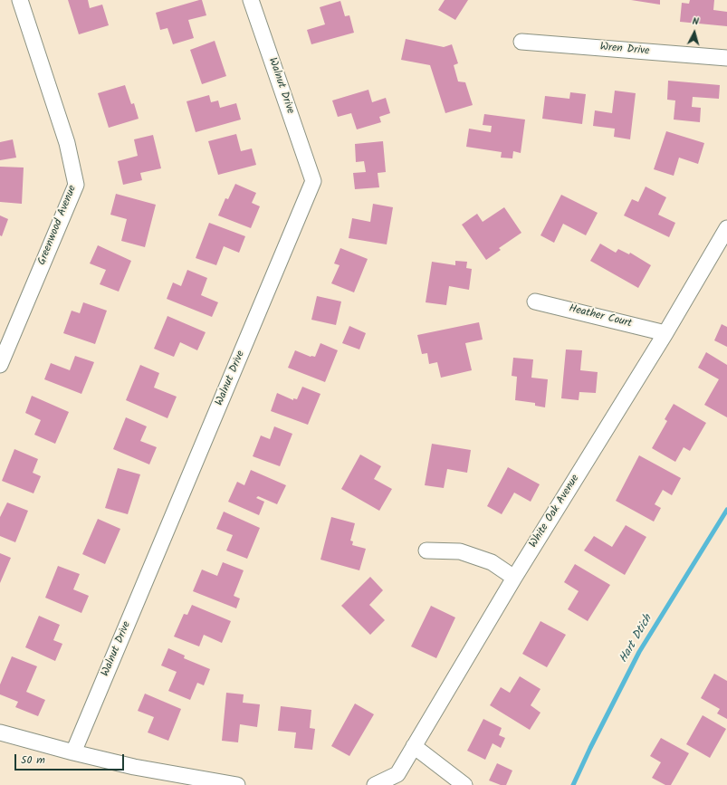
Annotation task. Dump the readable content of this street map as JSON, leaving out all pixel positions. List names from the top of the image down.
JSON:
{
  "streets": {
    "street": [
      "Wren Drive",
      "Walnut Drive",
      "Greenwood Avenue",
      "Heather Court",
      "White Oak Avenue"
    ]
  },
  "crossings": [
    ["Heather Court", "White Oak Avenue"]
  ],
  "water": ["Hart Dtich"],
  "scale_bar": "50 m",
  "north": "top"
}
